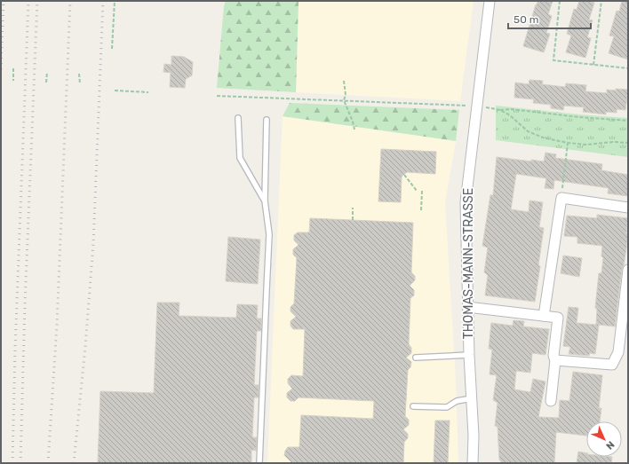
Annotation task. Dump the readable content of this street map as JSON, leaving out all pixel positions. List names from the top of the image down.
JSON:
{
  "streets": {
    "street": ["THOMAS-MANN-STRASSE"]
  },
  "scale_bar": "50 m",
  "north": "bottom right"
}
